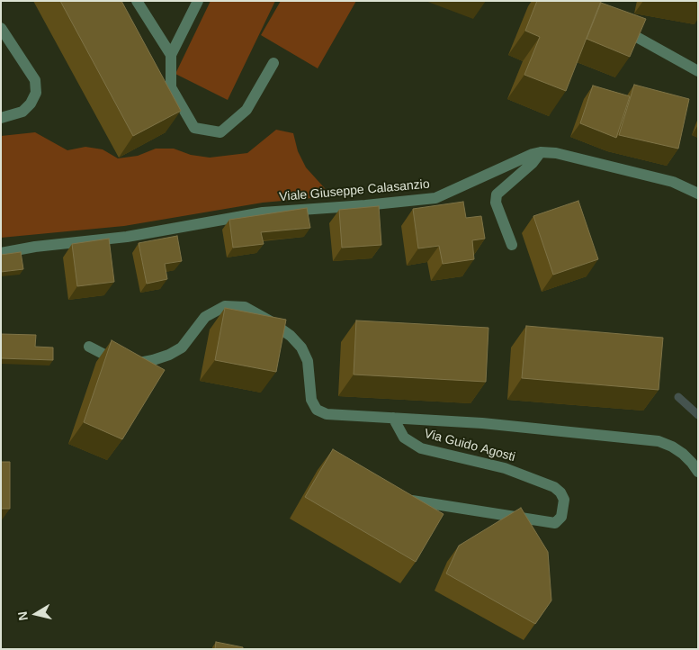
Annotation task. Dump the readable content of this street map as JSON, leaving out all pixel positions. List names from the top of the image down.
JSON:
{
  "streets": {
    "street": ["Viale Giuseppe Calasanzio", "Via Guido Agosti"]
  },
  "north": "left"
}
